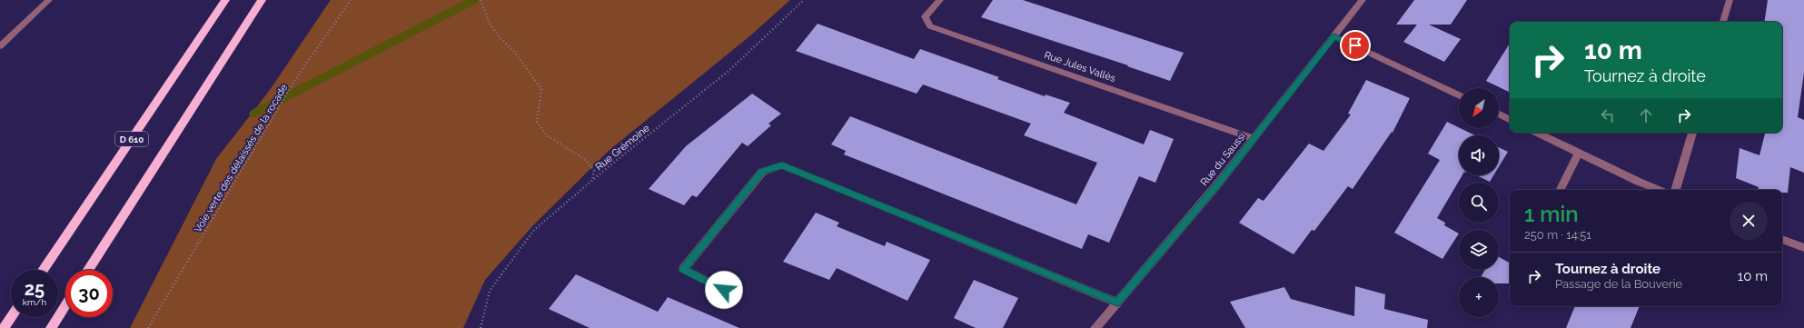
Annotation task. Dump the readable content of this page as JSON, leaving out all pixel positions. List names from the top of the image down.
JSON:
{
  "streets": {
    "highway": ["D 610"],
    "street": ["Rue Jules Vallès", "Rue du Saussi"],
    "path": ["Rue Grémoine", "Voie verte des délaissés de la rocade"]
  },
  "crossings": [
    ["Rue Jules Vallès", "Rue du Saussi"]
  ],
  "north": "bottom left",
  "page": {
    "turn": ["10 m", "Tournez à droite"],
    "map_buttons": "+",
    "heading": ["1 min", "250 m · 14:51"],
    "list": [
      {
        "name": "Tournez à droite",
        "note": "Passage de la Bouverie",
        "value": "10 m"
      }
    ],
    "speed": "25 km/h",
    "limit": "30"
  }
}
